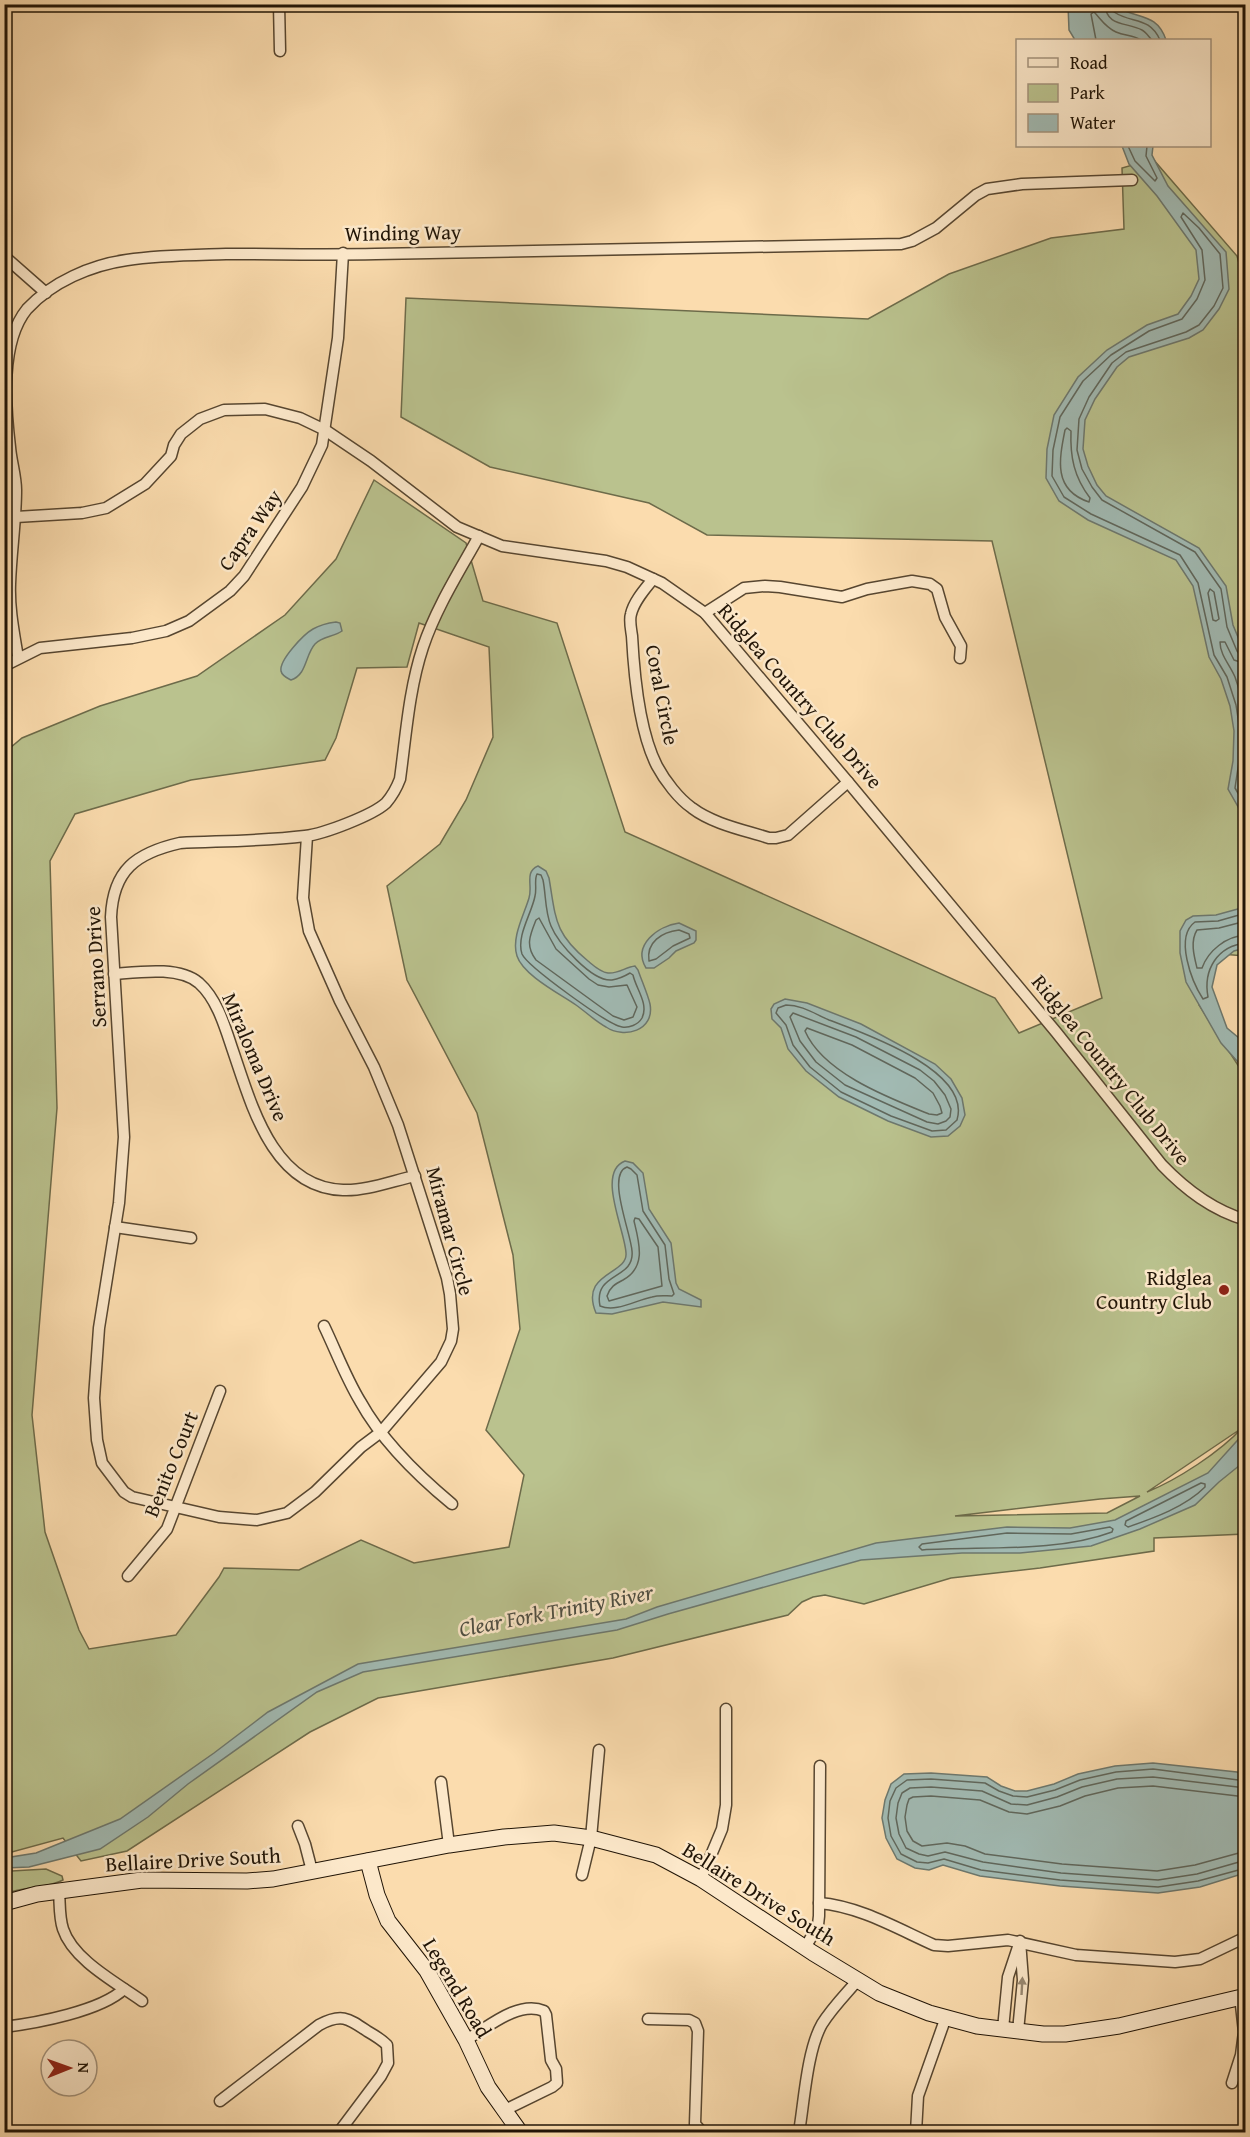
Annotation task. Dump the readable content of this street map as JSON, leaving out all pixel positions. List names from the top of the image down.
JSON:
{
  "streets": {
    "street": [
      "Winding Way",
      "Capra Way",
      "Coral Circle",
      "Ridglea Country Club Drive",
      "Serrano Drive",
      "Miraloma Drive",
      "Miramar Circle",
      "Benito Court",
      "Bellaire Drive South",
      "Legend Road"
    ]
  },
  "crossings": [
    ["Winding Way", "Capra Way"],
    ["Winding Way", "Ridglea Country Club Drive"],
    ["Capra Way", "Ridglea Country Club Drive"],
    ["Coral Circle", "Ridglea Country Club Drive"],
    ["Ridglea Country Club Drive", "Serrano Drive"],
    ["Serrano Drive", "Miraloma Drive"],
    ["Serrano Drive", "Miramar Circle"],
    ["Serrano Drive", "Benito Court"],
    ["Miraloma Drive", "Miramar Circle"],
    ["Miramar Circle", "Benito Court"],
    ["Bellaire Drive South", "Legend Road"]
  ],
  "water": ["Clear Fork Trinity River"],
  "places": ["Ridglea Country Club"],
  "legend": ["Road", "Park", "Water"],
  "north": "right"
}
